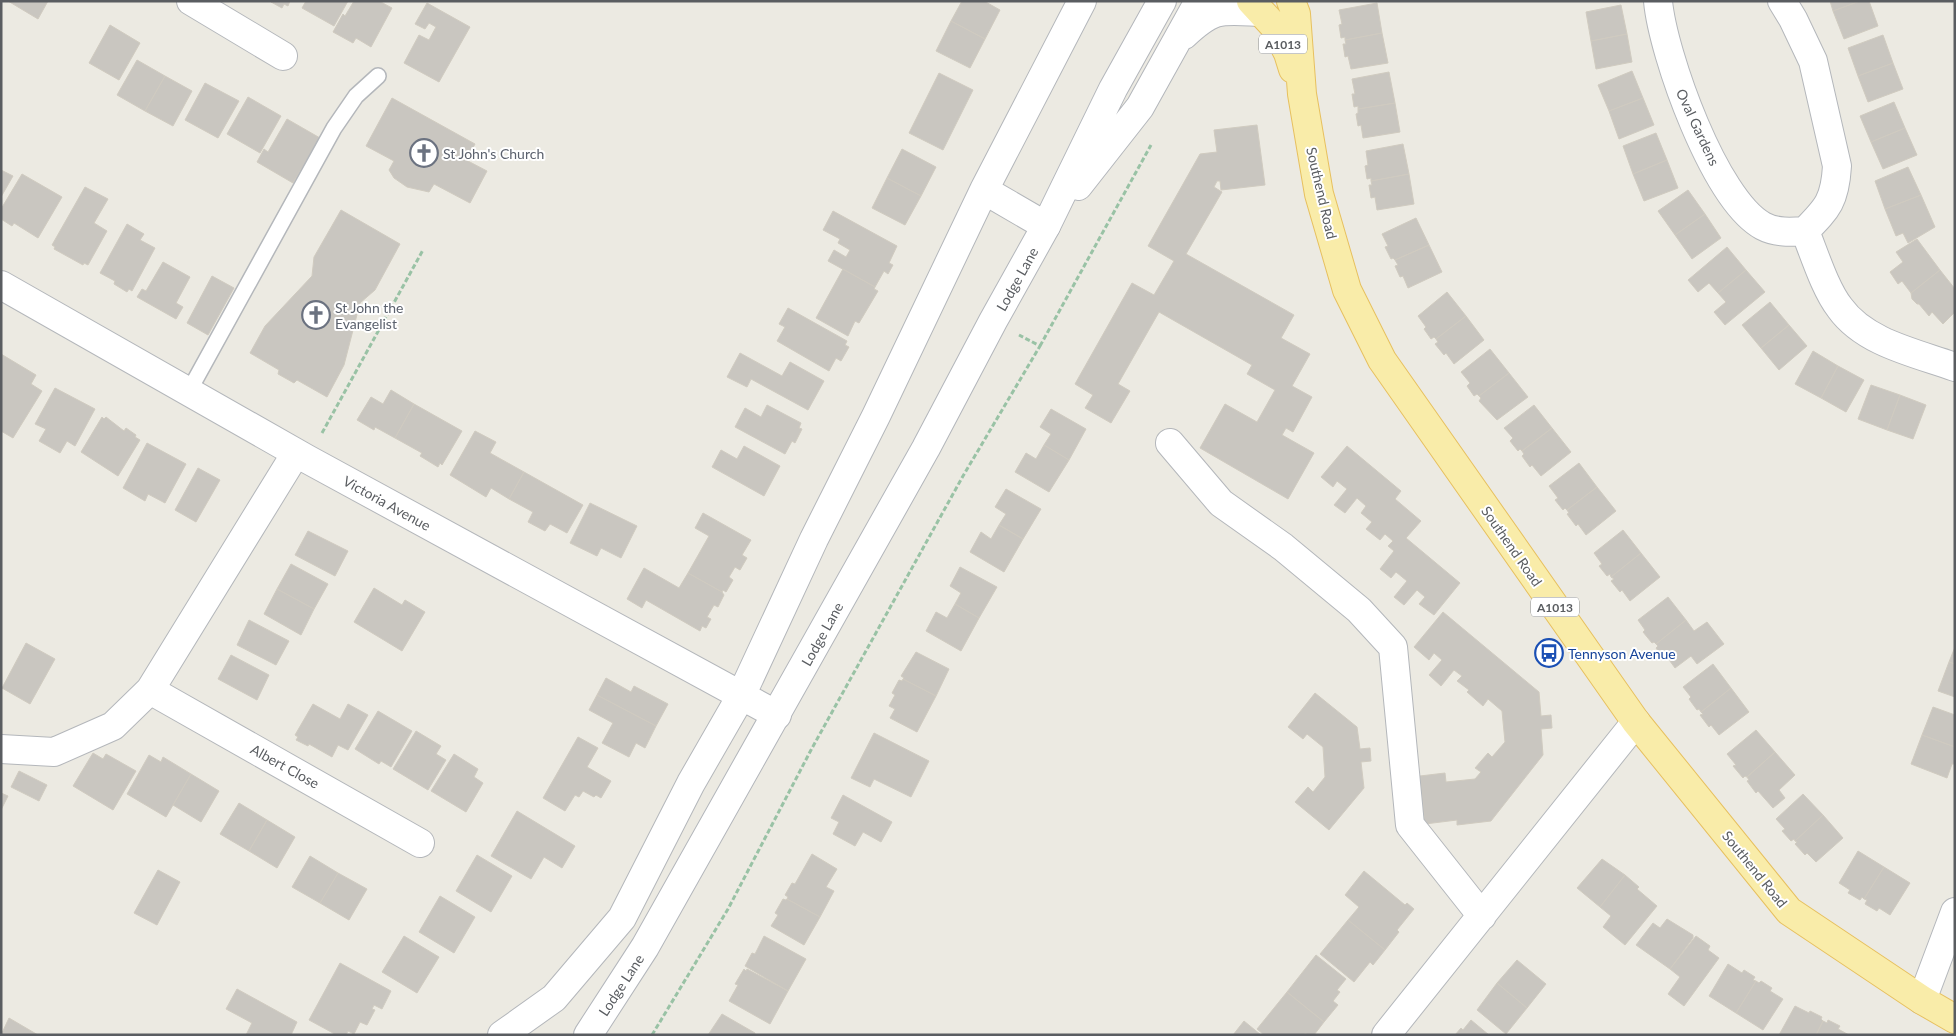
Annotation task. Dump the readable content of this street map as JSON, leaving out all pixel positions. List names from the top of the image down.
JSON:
{
  "streets": {
    "main road": ["A1013", "Southend Road"],
    "street": [
      "Oval Gardens",
      "Lodge Lane",
      "Victoria Avenue",
      "Albert Close"
    ]
  },
  "crossings": [
    ["Southend Road", "Lodge Lane"],
    ["Lodge Lane", "Victoria Avenue"]
  ],
  "places": {
    "church": ["St John's Church", "St John the Evangelist"],
    "bus stop": ["Tennyson Avenue"]
  }
}
